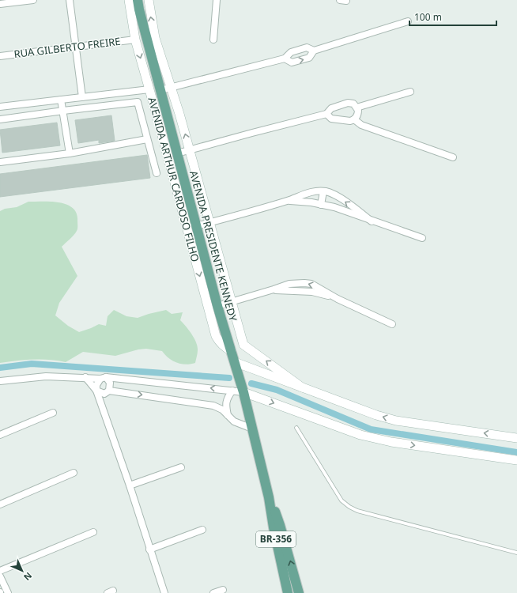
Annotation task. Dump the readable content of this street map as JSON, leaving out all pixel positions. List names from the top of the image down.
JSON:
{
  "streets": {
    "main road": ["AVENIDA ARTHUR CARDOSO FILHO", "AVENIDA PRESIDENTE KENNEDY", "BR-356"],
    "street": ["RUA GILBERTO FREIRE"]
  },
  "crossings": [
    ["RUA GILBERTO FREIRE", "AVENIDA ARTHUR CARDOSO FILHO"],
    ["AVENIDA ARTHUR CARDOSO FILHO", "AVENIDA PRESIDENTE KENNEDY"]
  ],
  "one_way": ["AVENIDA ARTHUR CARDOSO FILHO"],
  "scale_bar": "100 m",
  "north": "bottom right"
}
